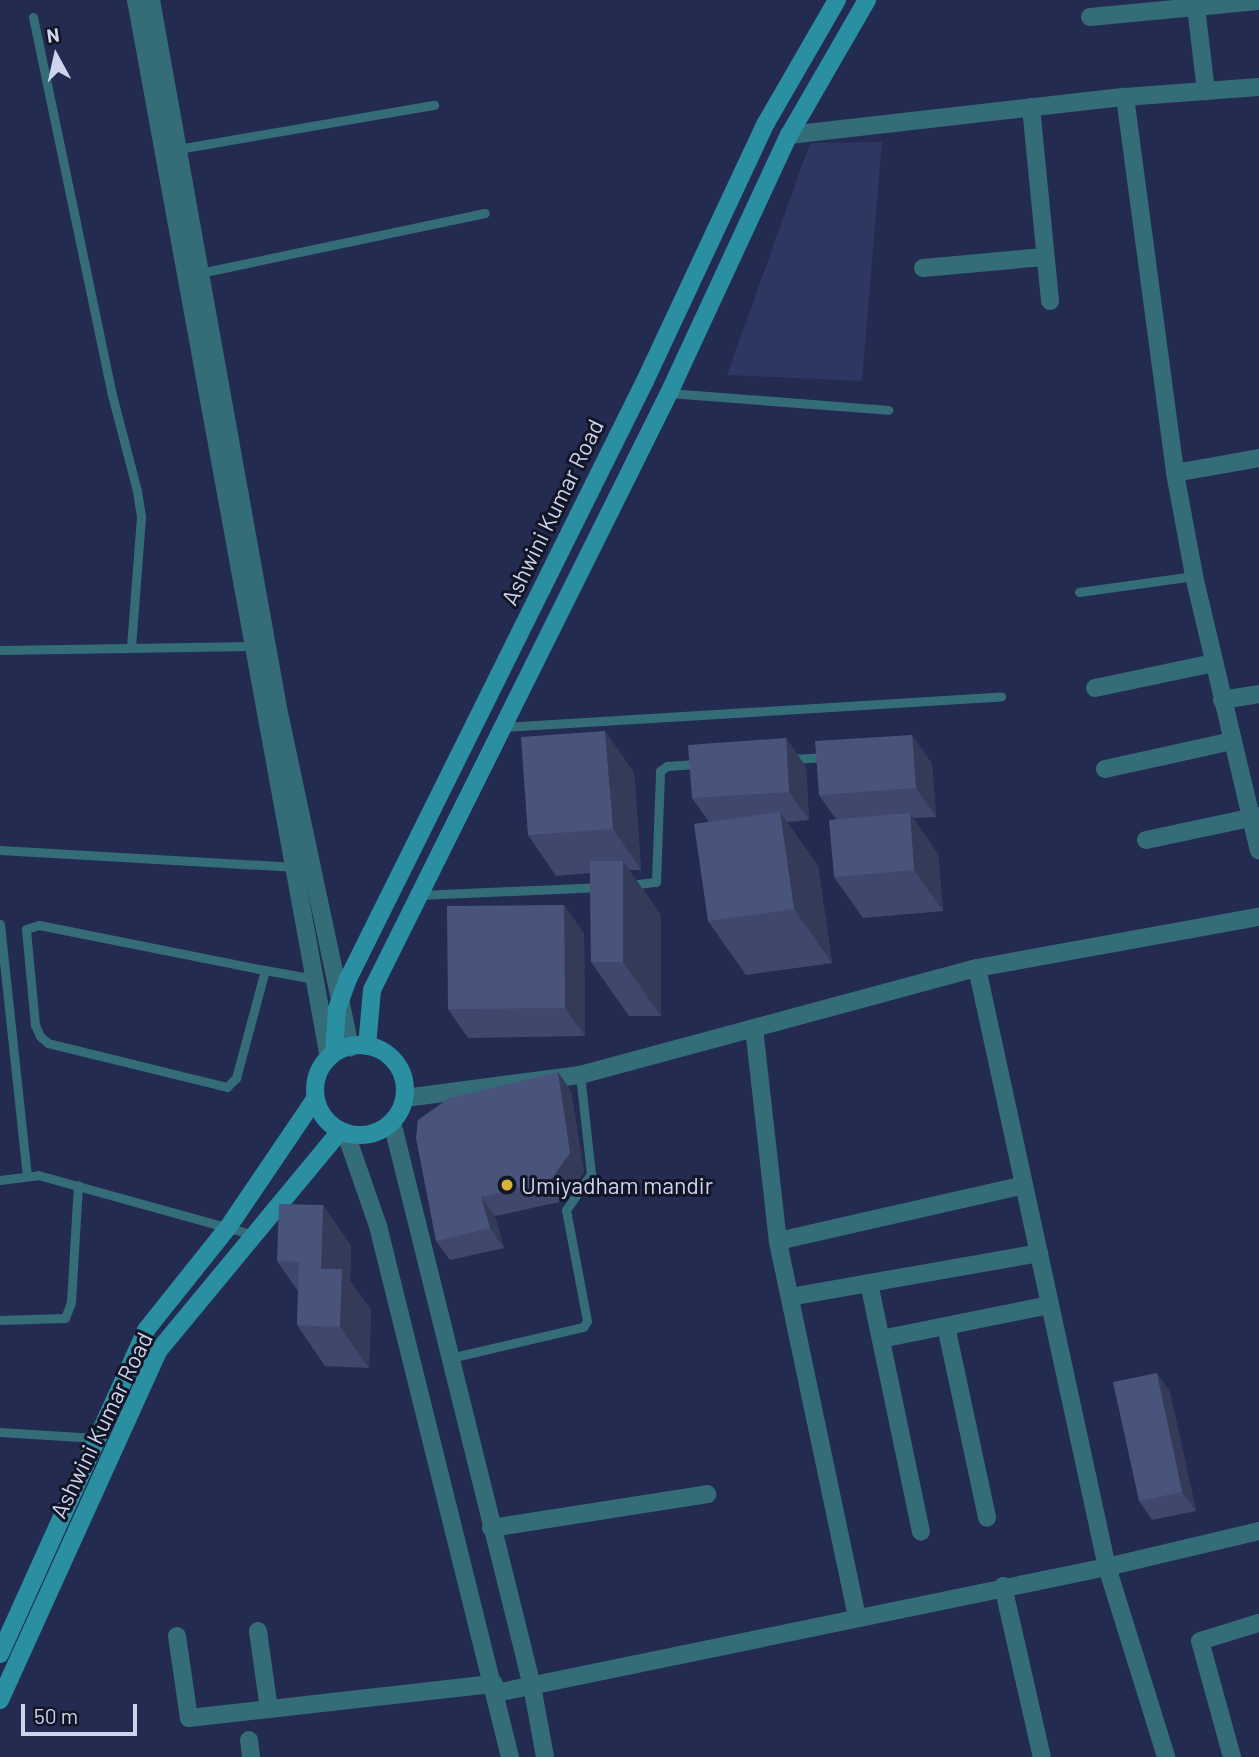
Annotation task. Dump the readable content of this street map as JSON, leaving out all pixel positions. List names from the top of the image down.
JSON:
{
  "streets": {
    "main road": ["Ashwini Kumar Road"]
  },
  "places": ["Umiyadham mandir"],
  "scale_bar": "50 m",
  "north": "top"
}
